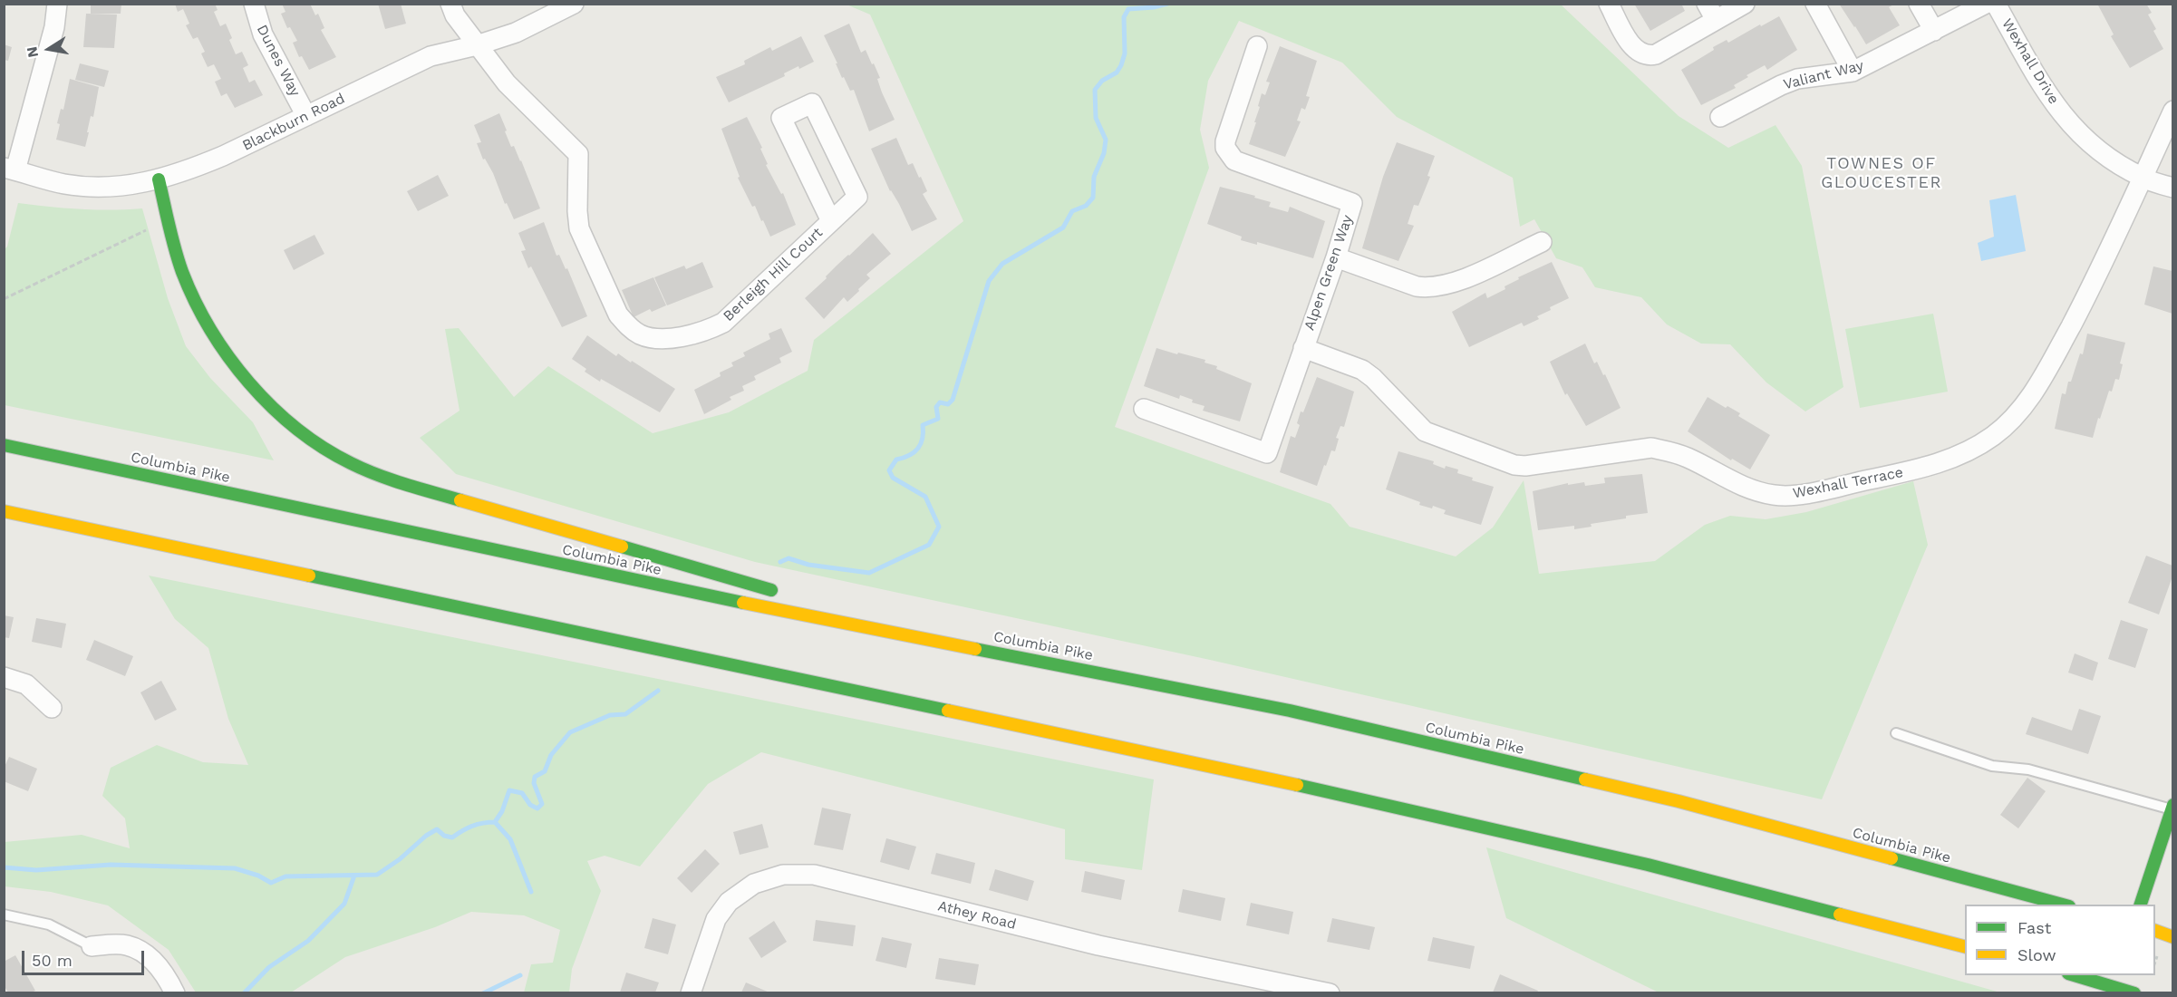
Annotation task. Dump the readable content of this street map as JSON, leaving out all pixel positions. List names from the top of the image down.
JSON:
{
  "streets": {
    "main road": ["Columbia Pike"],
    "street": [
      "Dunes Way",
      "Wexhall Drive",
      "Valiant Way",
      "Blackburn Road",
      "Alpen Green Way",
      "Berleigh Hill Court",
      "Wexhall Terrace",
      "Athey Road"
    ]
  },
  "crossings": [
    ["Dunes Way", "Blackburn Road"],
    ["Wexhall Drive", "Wexhall Terrace"],
    ["Blackburn Road", "Berleigh Hill Court"],
    ["Alpen Green Way", "Wexhall Terrace"]
  ],
  "districts": ["TOWNES OF GLOUCESTER"],
  "legend": ["Fast", "Slow"],
  "scale_bar": "50 m",
  "north": "left"
}
